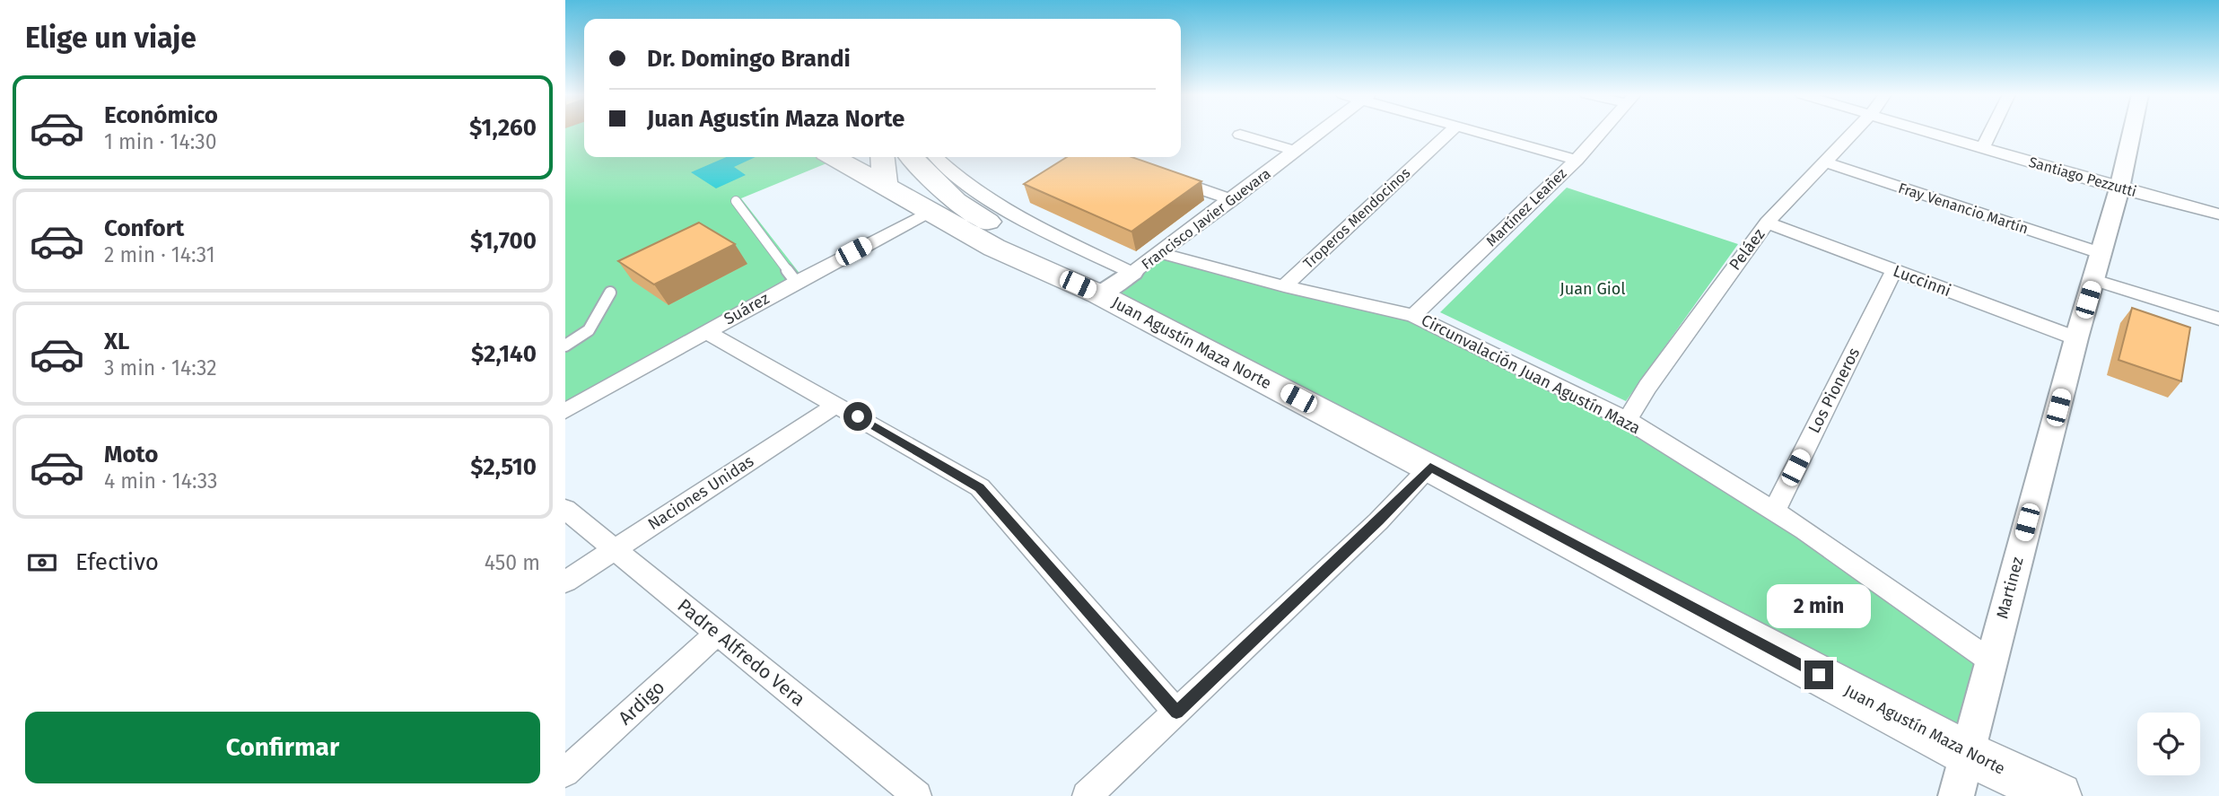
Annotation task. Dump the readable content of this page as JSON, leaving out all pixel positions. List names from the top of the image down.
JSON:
{
  "streets": {
    "main road": ["Juan Agustín Maza Norte"],
    "street": [
      "Santiago Pezzutti",
      "Martínez Leañez",
      "Fray Venancio Martín",
      "Troperos Mendocinos",
      "Francisco Javier Guevara",
      "Peláez",
      "Luccinni",
      "Suárez",
      "Circunvalación Juan Agustín Maza",
      "Los Pioneros",
      "Naciones Unidas",
      "Martinez",
      "Padre Alfredo Vera",
      "Ardigo"
    ]
  },
  "crossings": [
    ["Santiago Pezzutti", "Martinez"],
    ["Martínez Leañez", "Circunvalación Juan Agustín Maza"],
    ["Fray Venancio Martín", "Peláez"],
    ["Fray Venancio Martín", "Martinez"],
    ["Troperos Mendocinos", "Circunvalación Juan Agustín Maza"],
    ["Francisco Javier Guevara", "Juan Agustín Maza Norte"],
    ["Francisco Javier Guevara", "Circunvalación Juan Agustín Maza"],
    ["Peláez", "Luccinni"],
    ["Peláez", "Circunvalación Juan Agustín Maza"],
    ["Luccinni", "Los Pioneros"],
    ["Luccinni", "Martinez"],
    ["Suárez", "Juan Agustín Maza Norte"],
    ["Juan Agustín Maza Norte", "Martinez"],
    ["Circunvalación Juan Agustín Maza", "Los Pioneros"],
    ["Circunvalación Juan Agustín Maza", "Martinez"],
    ["Naciones Unidas", "Padre Alfredo Vera"],
    ["Padre Alfredo Vera", "Ardigo"]
  ],
  "parks": ["Juan Giol"],
  "page": {
    "heading": "Elige un viaje",
    "banner": ["Dr. Domingo Brandi", "Juan Agustín Maza Norte"],
    "list": [
      {
        "name": "Económico",
        "note": "1 min · 14:30",
        "value": "$1,260"
      },
      {
        "name": "Confort",
        "note": "2 min · 14:31",
        "value": "$1,700"
      },
      {
        "name": "XL",
        "note": "3 min · 14:32",
        "value": "$2,140"
      },
      {
        "name": "Moto",
        "note": "4 min · 14:33",
        "value": "$2,510"
      }
    ],
    "pay": ["Efectivo", "450 m"],
    "bubble": "2 min",
    "buttons": "Confirmar"
  }
}
